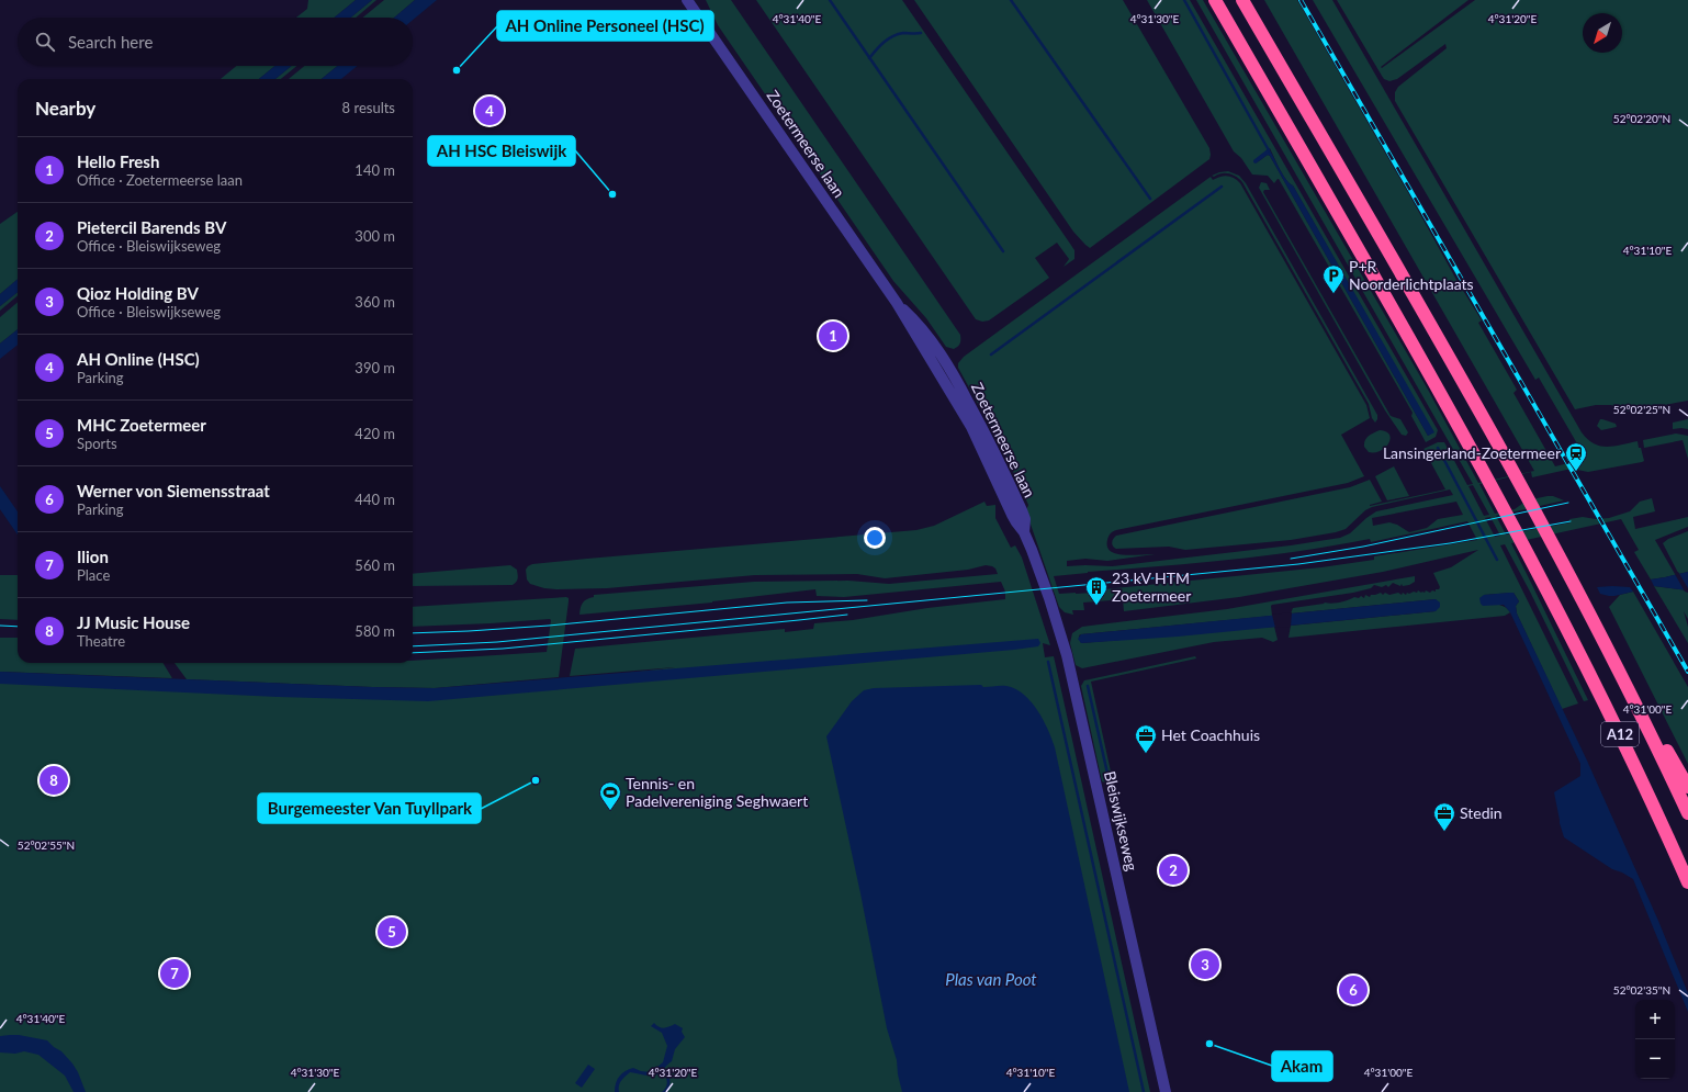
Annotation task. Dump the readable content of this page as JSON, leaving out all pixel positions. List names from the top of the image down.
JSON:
{
  "streets": {
    "highway": ["A12"],
    "street": ["Zoetermeerse laan", "Bleiswijkseweg"]
  },
  "crossings": [
    ["Zoetermeerse laan", "Bleiswijkseweg"]
  ],
  "water": ["Plas van Poot"],
  "places": {
    "other": [
      "AH Online Personeel (HSC)",
      "AH HSC Bleiswijk",
      "Burgemeester Van Tuyllpark",
      "Akam"
    ],
    "parking": ["P+R Noorderlichtplaats"],
    "station": ["Lansingerland-Zoetermeer"],
    "building": ["23 kV HTM Zoetermeer"],
    "office": ["Het Coachhuis", "Stedin"],
    "sports": ["Tennis- en Padelvereniging Seghwaert"]
  },
  "north": "bottom left",
  "page": {
    "search": "Search here",
    "heading": ["Nearby", "8 results"],
    "pins": [
      "4",
      "1",
      "8",
      "2",
      "5",
      "3",
      "7",
      "6"
    ],
    "list": [
      {
        "mark": "1",
        "name": "Hello Fresh",
        "note": "Office · Zoetermeerse laan",
        "value": "140 m"
      },
      {
        "mark": "2",
        "name": "Pietercil Barends BV",
        "note": "Office · Bleiswijkseweg",
        "value": "300 m"
      },
      {
        "mark": "3",
        "name": "Qioz Holding BV",
        "note": "Office · Bleiswijkseweg",
        "value": "360 m"
      },
      {
        "mark": "4",
        "name": "AH Online (HSC)",
        "note": "Parking",
        "value": "390 m"
      },
      {
        "mark": "5",
        "name": "MHC Zoetermeer",
        "note": "Sports",
        "value": "420 m"
      },
      {
        "mark": "6",
        "name": "Werner von Siemensstraat",
        "note": "Parking",
        "value": "440 m"
      },
      {
        "mark": "7",
        "name": "Ilion",
        "note": "Place",
        "value": "560 m"
      },
      {
        "mark": "8",
        "name": "JJ Music House",
        "note": "Theatre",
        "value": "580 m"
      }
    ],
    "map_buttons": ["+", "−"]
  },
  "coordinates": [
    "4°31'30\"E",
    "4°31'20\"E",
    "4°31'40\"E",
    "52°02'20\"N",
    "4°31'10\"E",
    "52°02'25\"N",
    "4°31'00\"E",
    "52°02'55\"N",
    "52°02'35\"N"
  ]
}
